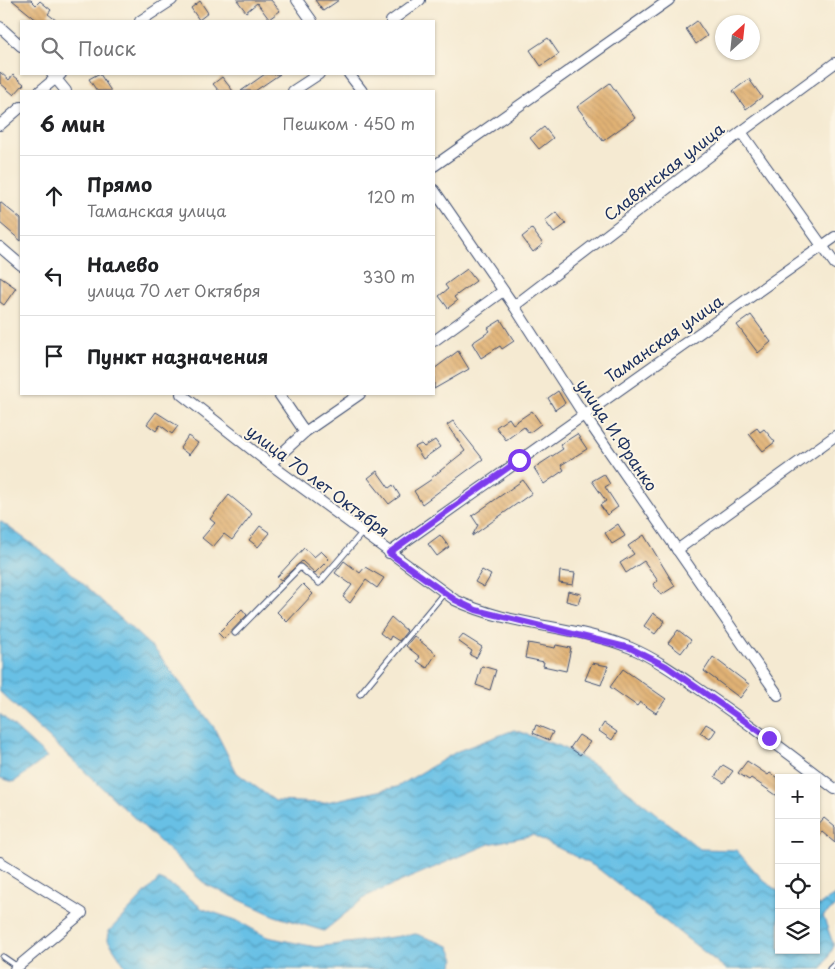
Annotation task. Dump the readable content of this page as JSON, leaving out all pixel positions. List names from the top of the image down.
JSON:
{
  "streets": {
    "street": [
      "Славянская улица",
      "Таманская улица",
      "улица И.Франко",
      "улица 70 лет Октября"
    ]
  },
  "crossings": [
    ["Славянская улица", "улица И.Франко"],
    ["Таманская улица", "улица И.Франко"],
    ["Таманская улица", "улица 70 лет Октября"]
  ],
  "north": "top right",
  "page": {
    "search": "Поиск",
    "heading": ["6 мин", "Пешком · 450 m"],
    "list": [
      ["Прямо", "Таманская улица", "120 m"],
      ["Налево", "улица 70 лет Октября", "330 m"],
      "Пункт назначения"
    ],
    "map_buttons": ["+", "−"]
  }
}
